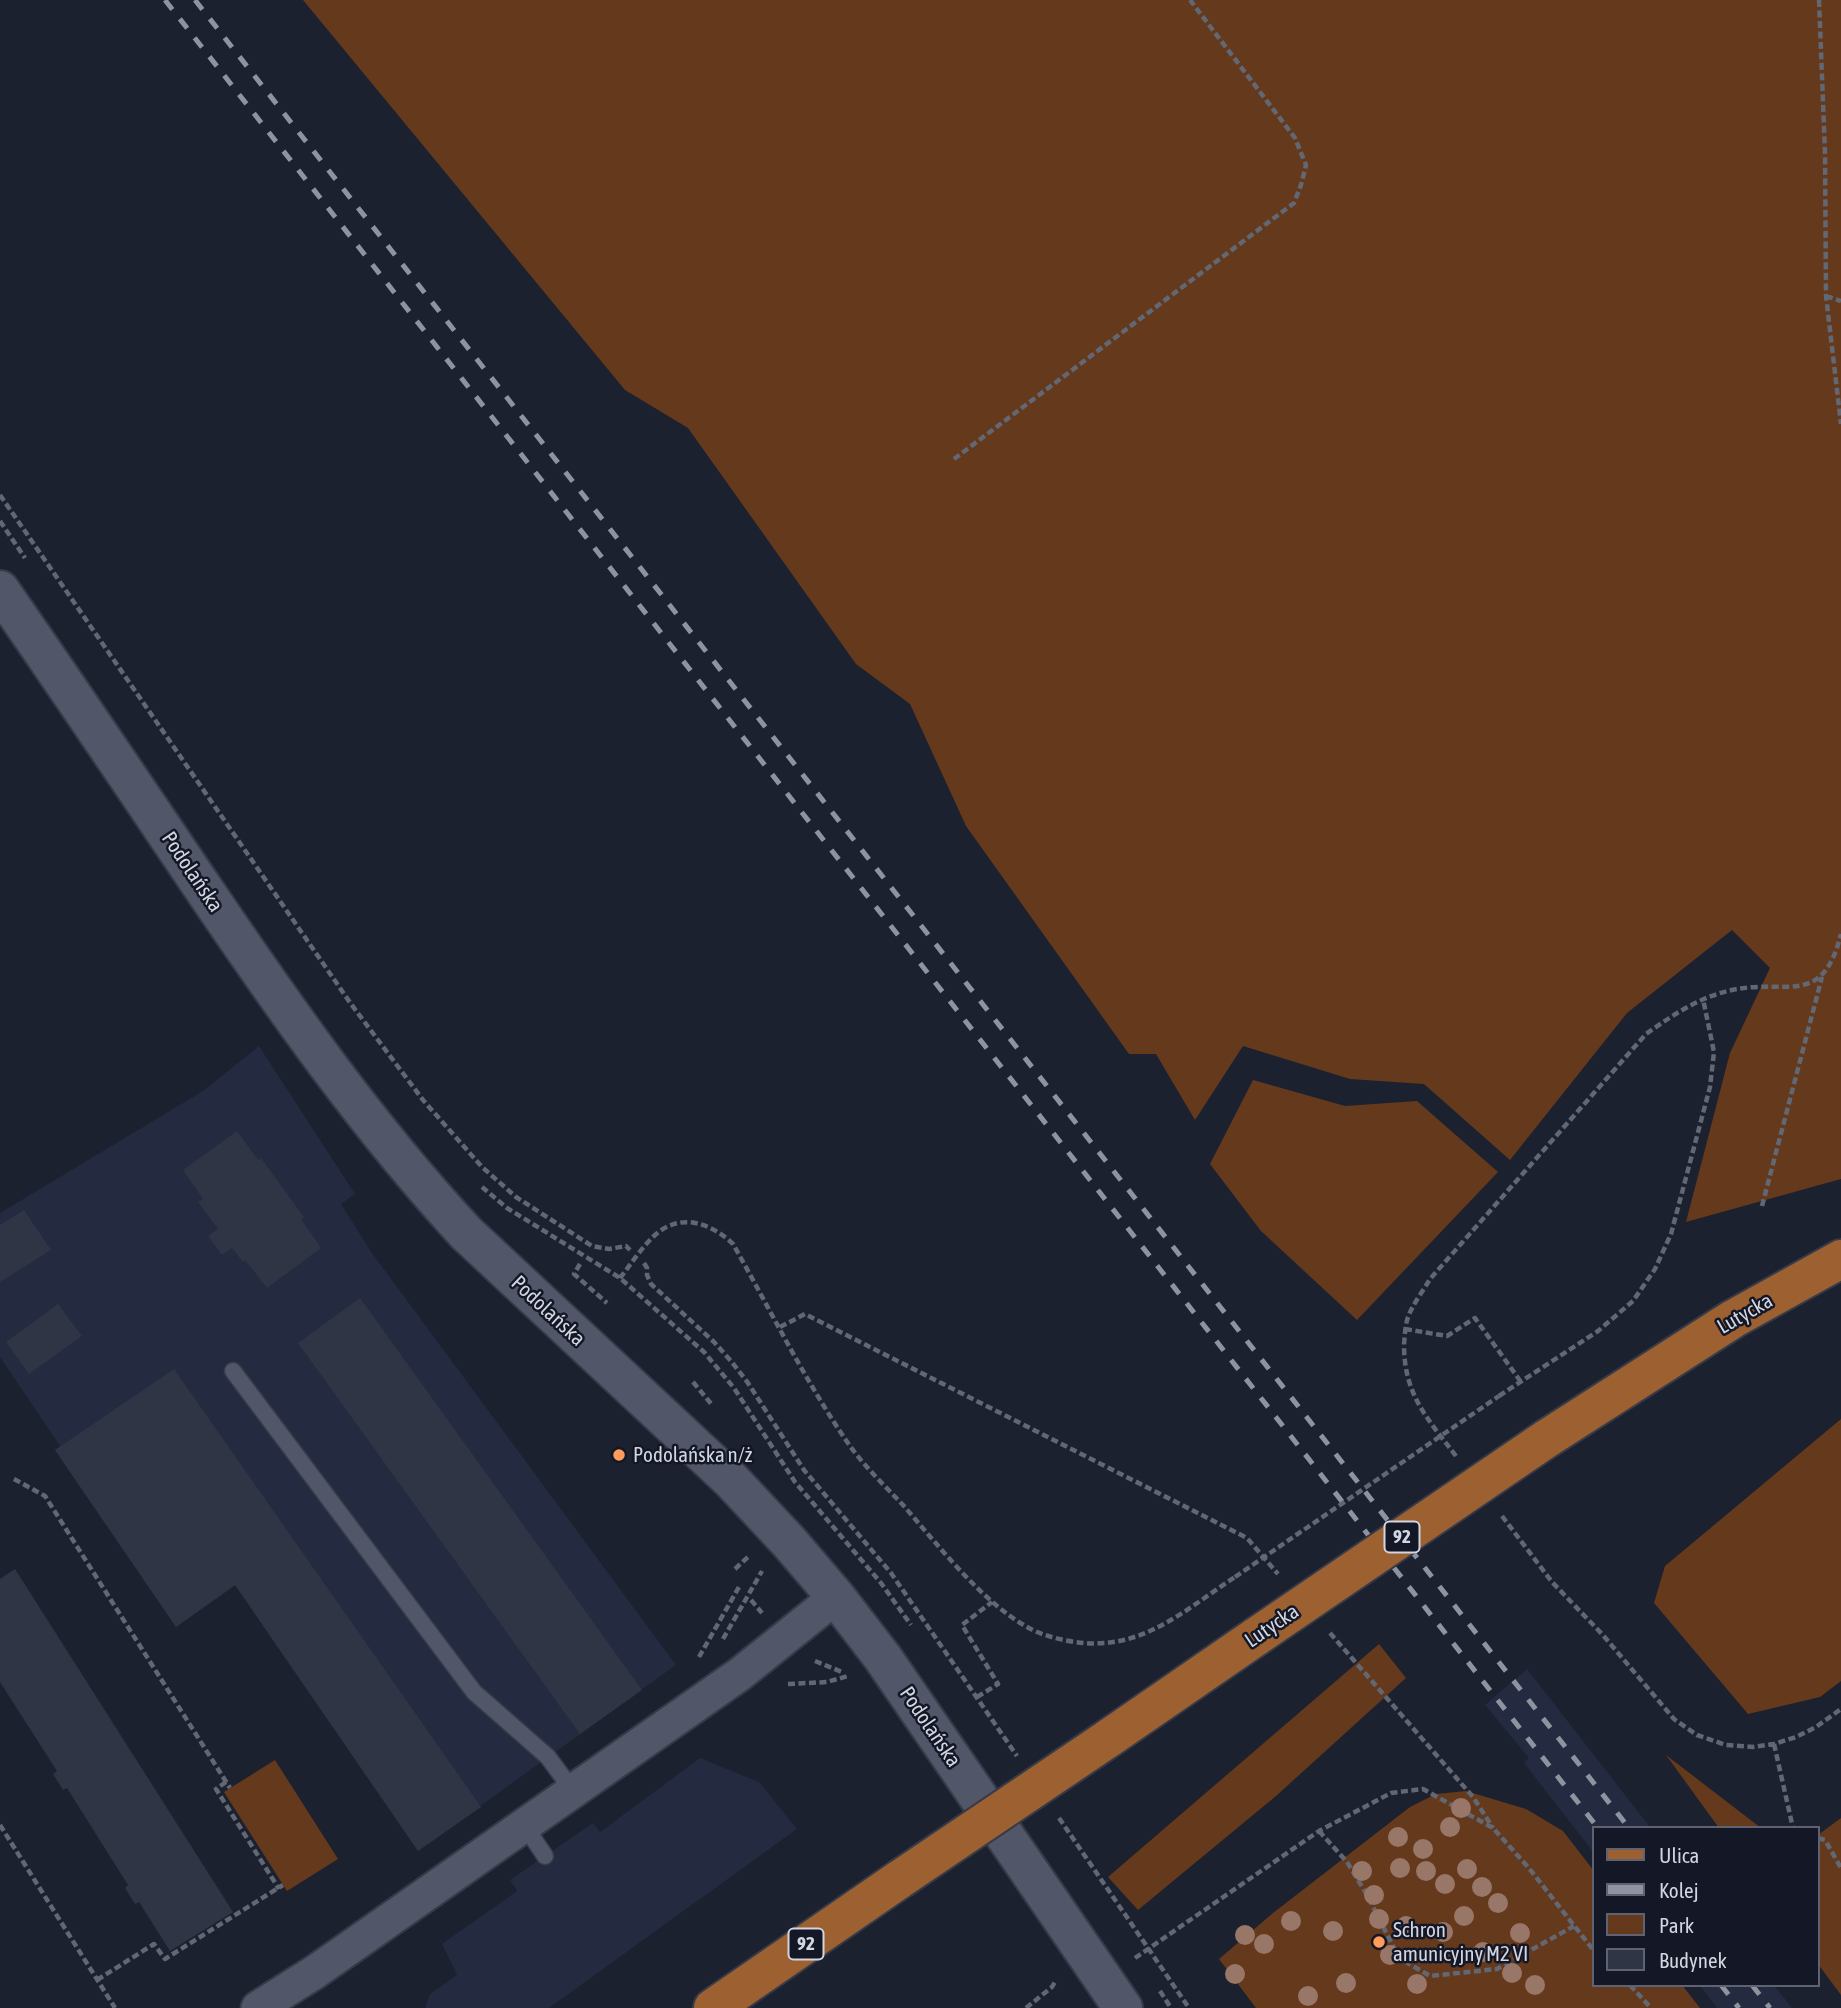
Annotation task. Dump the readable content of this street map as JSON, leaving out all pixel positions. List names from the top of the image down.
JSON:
{
  "streets": {
    "main road": ["Lutycka", "92"],
    "street": ["Podolańska"]
  },
  "places": ["Podolańska n/ż", "Schron amunicyjny M2 VI"],
  "legend": [
    "Ulica",
    "Kolej",
    "Park",
    "Budynek"
  ]
}
